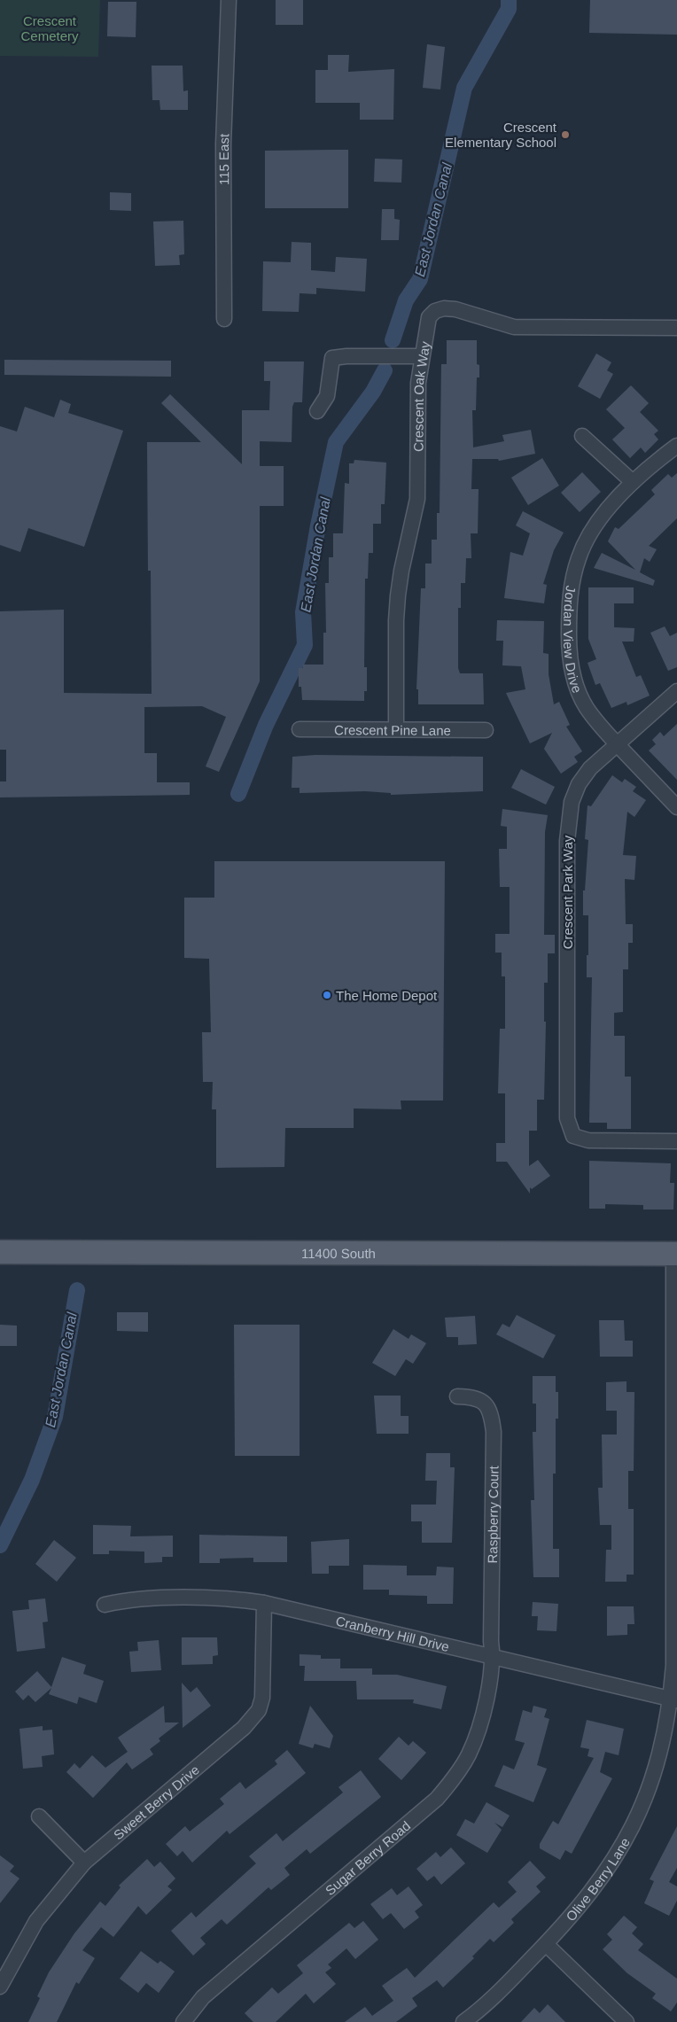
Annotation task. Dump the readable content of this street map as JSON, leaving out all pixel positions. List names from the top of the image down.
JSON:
{
  "streets": {
    "main road": ["11400 South"],
    "street": [
      "115 East",
      "Crescent Oak Way",
      "Jordan View Drive",
      "Crescent Pine Lane",
      "Crescent Park Way",
      "Raspberry Court",
      "Cranberry Hill Drive",
      "Sweet Berry Drive",
      "Sugar Berry Road",
      "Olive Berry Lane"
    ]
  },
  "crossings": [
    ["Crescent Oak Way", "Crescent Pine Lane"],
    ["Jordan View Drive", "Crescent Park Way"],
    ["11400 South", "Olive Berry Lane"],
    ["Raspberry Court", "Cranberry Hill Drive"],
    ["Raspberry Court", "Sugar Berry Road"],
    ["Cranberry Hill Drive", "Sweet Berry Drive"],
    ["Cranberry Hill Drive", "Sugar Berry Road"],
    ["Cranberry Hill Drive", "Olive Berry Lane"]
  ],
  "water": ["East Jordan Canal"],
  "parks": ["Crescent Cemetery"],
  "places": ["Crescent Elementary School", "The Home Depot"]
}
